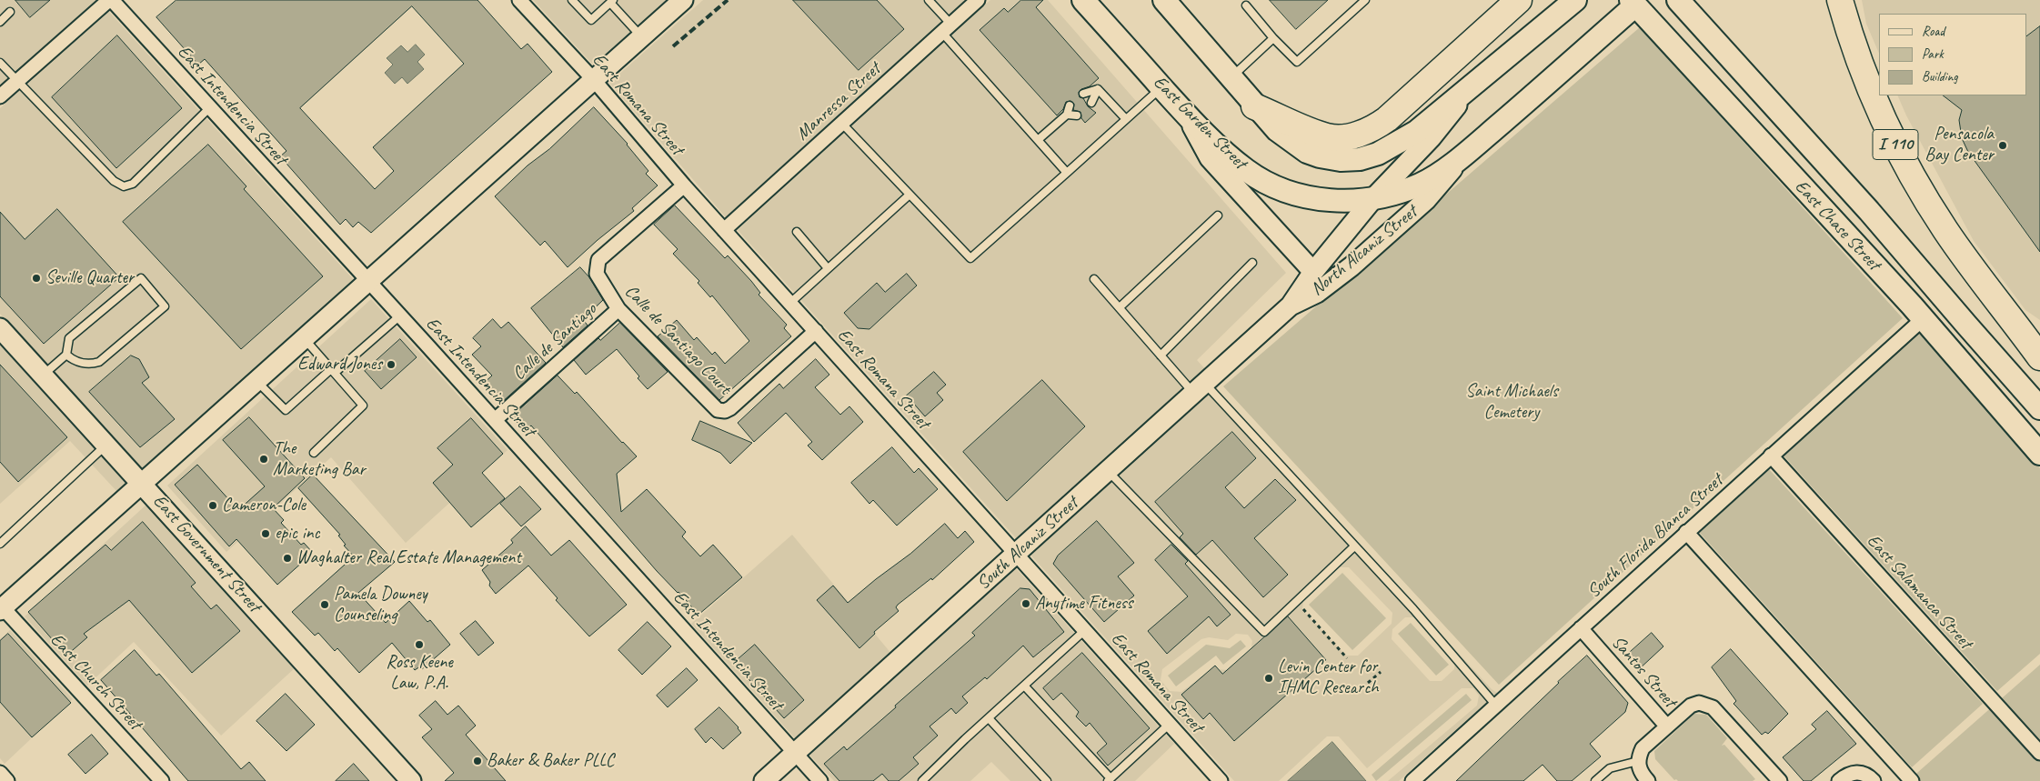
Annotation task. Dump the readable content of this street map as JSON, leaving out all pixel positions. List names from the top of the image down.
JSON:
{
  "streets": {
    "highway": ["I 110"],
    "main road": ["East Garden Street", "East Chase Street", "North Alcaniz Street"],
    "street": [
      "Manressa Street",
      "East Romana Street",
      "East Intendencia Street",
      "Calle de Santiago Court",
      "Calle de Santiago",
      "South Florida Blanca Street",
      "South Alcaniz Street",
      "East Government Street",
      "East Salamanca Street",
      "Santos Street",
      "East Church Street"
    ]
  },
  "crossings": [
    ["Manressa Street", "East Romana Street"],
    ["East Romana Street", "Calle de Santiago Court"],
    ["East Romana Street", "South Alcaniz Street"],
    ["East Intendencia Street", "Calle de Santiago"],
    ["East Intendencia Street", "South Alcaniz Street"],
    ["East Garden Street", "North Alcaniz Street"],
    ["East Chase Street", "North Alcaniz Street"],
    ["East Chase Street", "South Florida Blanca Street"],
    ["North Alcaniz Street", "South Alcaniz Street"],
    ["Calle de Santiago Court", "Calle de Santiago"],
    ["South Florida Blanca Street", "East Salamanca Street"],
    ["South Florida Blanca Street", "Santos Street"]
  ],
  "parks": ["Saint Michaels Cemetery"],
  "places": [
    "Pensacola Bay Center",
    "Seville Quarter",
    "Edward Jones",
    "The Marketing Bar",
    "Cameron-Cole",
    "epic inc",
    "Waghalter Real Estate Management",
    "Anytime Fitness",
    "Pamela Downey Counseling",
    "Ross Keene Law, P.A.",
    "Levin Center for IHMC Research",
    "Baker & Baker PLLC"
  ],
  "legend": ["Road", "Park", "Building"]
}
